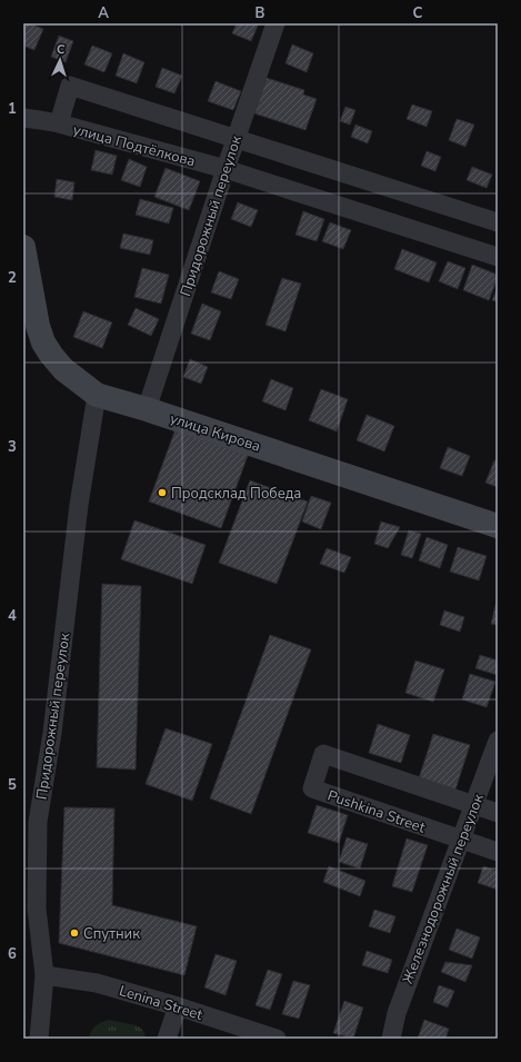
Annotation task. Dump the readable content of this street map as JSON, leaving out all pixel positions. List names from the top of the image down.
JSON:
{
  "streets": {
    "street": [
      "улица Подтёлкова",
      "Придорожный переулок",
      "улица Кирова",
      "Pushkina Street",
      "Железнодорожный переулок",
      "Lenina Street"
    ]
  },
  "crossings": [
    ["улица Подтёлкова", "Придорожный переулок"],
    ["Придорожный переулок", "улица Кирова"],
    ["Придорожный переулок", "Lenina Street"],
    ["Pushkina Street", "Железнодорожный переулок"]
  ],
  "places": ["Продсклад Победа", "Спутник"],
  "north": "top",
  "grid": {
    "columns": ["A", "B", "C"],
    "rows": [
      "1",
      "2",
      "3",
      "4",
      "5",
      "6"
    ]
  }
}
